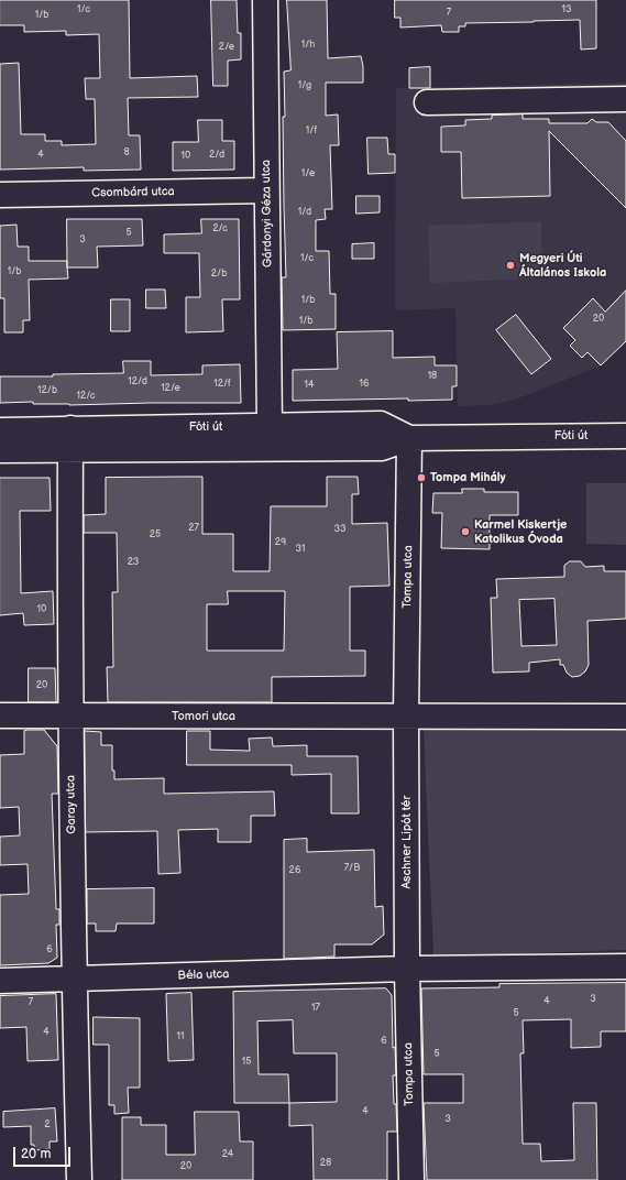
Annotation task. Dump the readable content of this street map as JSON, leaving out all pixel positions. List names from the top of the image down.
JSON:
{
  "streets": {
    "street": [
      "Csombárd utca",
      "Gárdonyi Géza utca",
      "Fóti út",
      "Tompa utca",
      "Tomori utca",
      "Garay utca",
      "Aschner Lipót tér",
      "Béla utca"
    ]
  },
  "crossings": [
    ["Csombárd utca", "Gárdonyi Géza utca"],
    ["Gárdonyi Géza utca", "Fóti út"],
    ["Fóti út", "Tompa utca"],
    ["Fóti út", "Garay utca"],
    ["Tompa utca", "Tomori utca"],
    ["Tompa utca", "Aschner Lipót tér"],
    ["Tompa utca", "Béla utca"],
    ["Tomori utca", "Garay utca"],
    ["Tomori utca", "Aschner Lipót tér"],
    ["Garay utca", "Béla utca"],
    ["Aschner Lipót tér", "Béla utca"]
  ],
  "places": ["Megyeri Úti Általános Iskola", "Tompa Mihály", "Karmel Kiskertje Katolikus Óvoda"],
  "house_numbers": [
    "1/c",
    "13",
    "7",
    "1/b",
    "1/h",
    "2/e",
    "1/g",
    "1/f",
    "8",
    "4",
    "2/d",
    "10",
    "1/e",
    "1/d",
    "2/c",
    "5",
    "3",
    "1/c",
    "1/b",
    "2/b",
    "1/b",
    "20",
    "1/b",
    "18",
    "12/d",
    "12/f",
    "16",
    "14",
    "12/e",
    "12/b",
    "12/c",
    "27",
    "33",
    "25",
    "29",
    "31",
    "23",
    "10",
    "20",
    "7/B",
    "26",
    "6",
    "3",
    "4",
    "7",
    "17",
    "5",
    "4",
    "11",
    "6",
    "5",
    "15",
    "4",
    "3",
    "2",
    "24",
    "28",
    "20"
  ],
  "scale_bar": "20 m"
}
